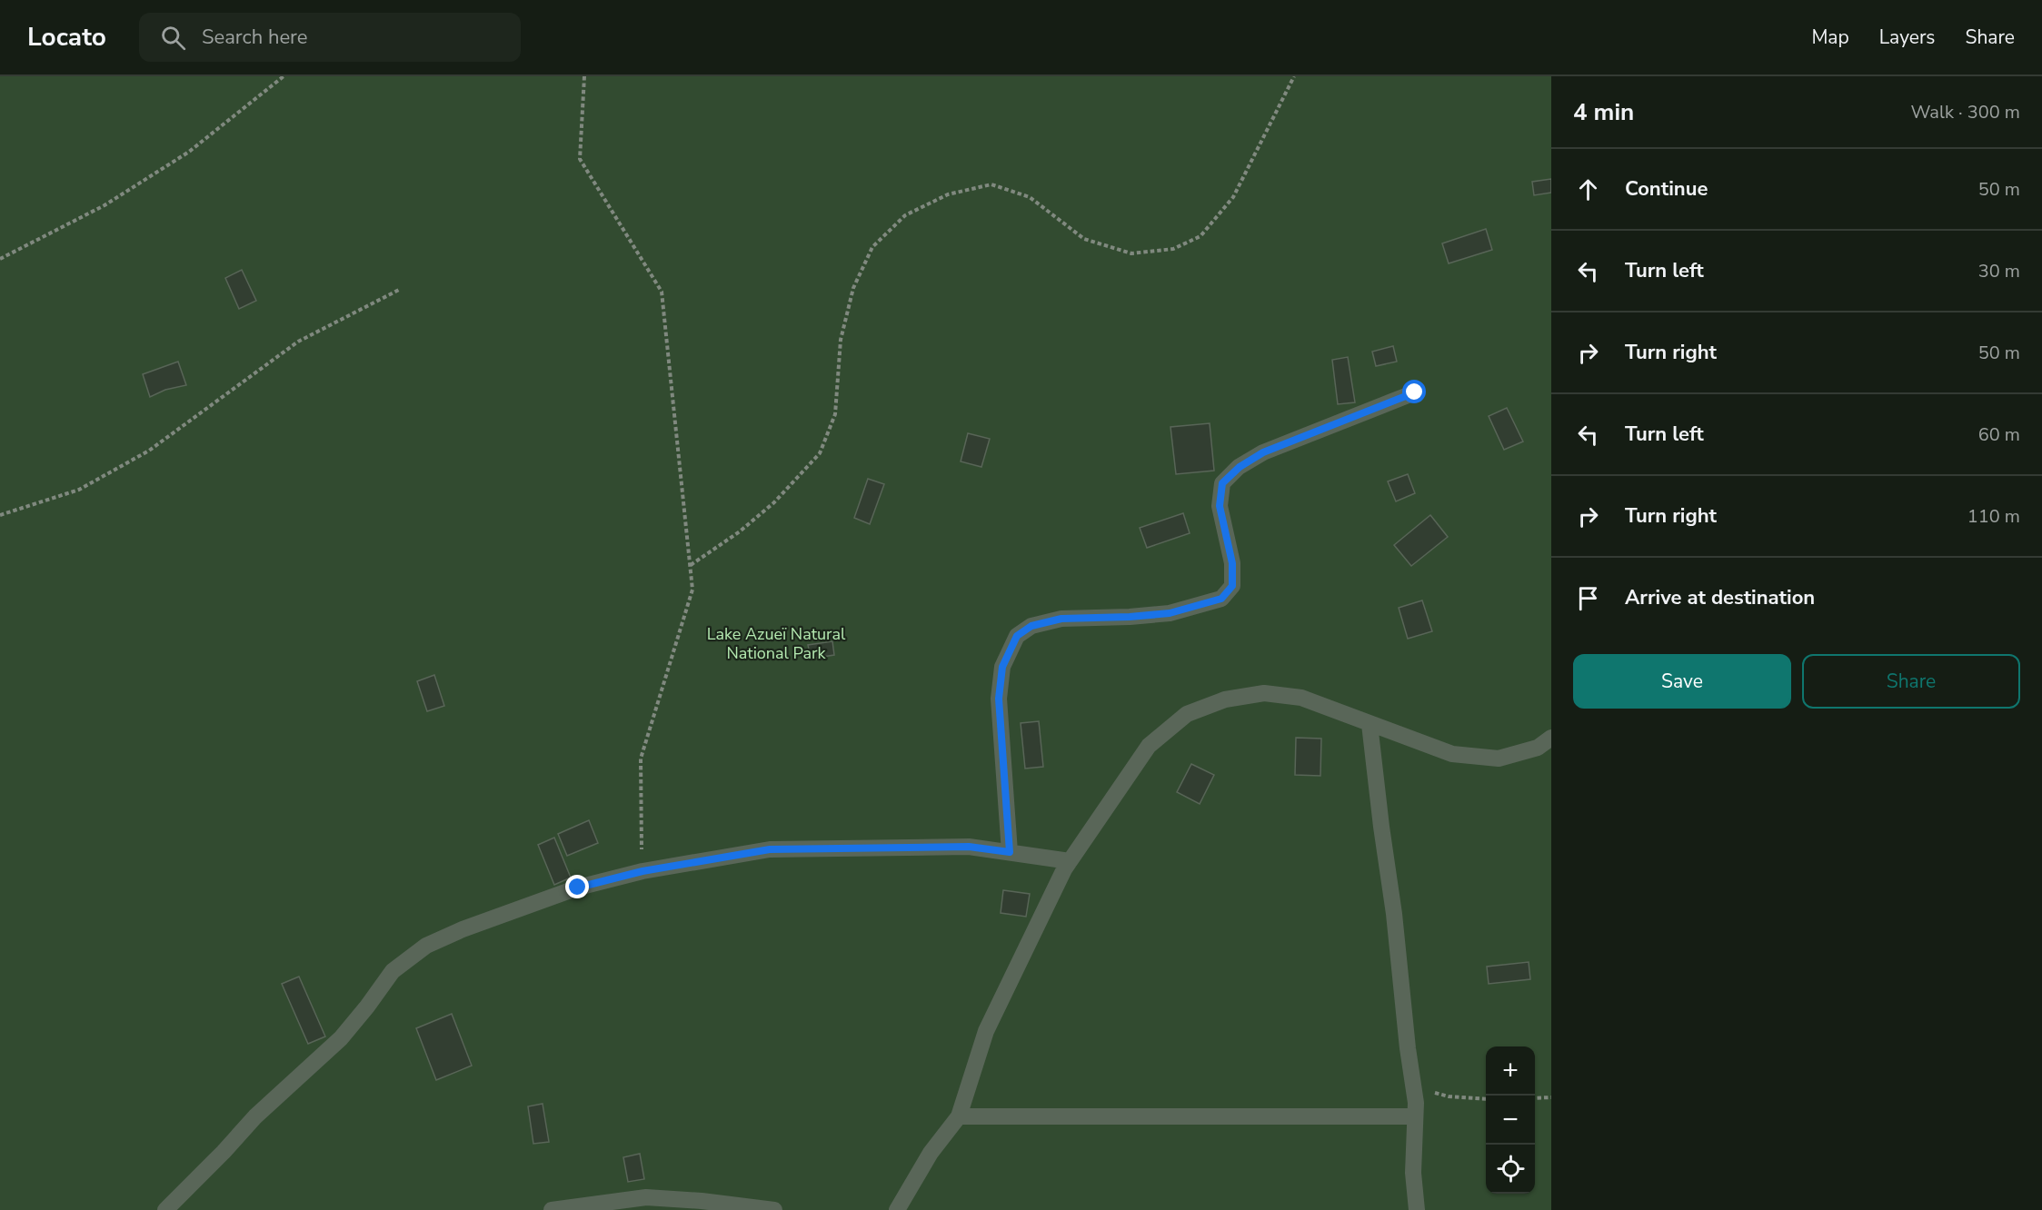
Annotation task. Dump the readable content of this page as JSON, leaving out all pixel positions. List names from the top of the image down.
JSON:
{
  "parks": ["Lake Azueï Natural National Park"],
  "page": {
    "header": "Locato",
    "search": "Search here",
    "nav": ["Map", "Layers", "Share"],
    "heading": ["4 min", "Walk · 300 m"],
    "list": [
      ["Continue", "50 m"],
      ["Turn left", "30 m"],
      ["Turn right", "50 m"],
      ["Turn left", "60 m"],
      ["Turn right", "110 m"],
      "Arrive at destination"
    ],
    "buttons": ["Save", "Share"],
    "map_buttons": ["+", "−"]
  }
}
